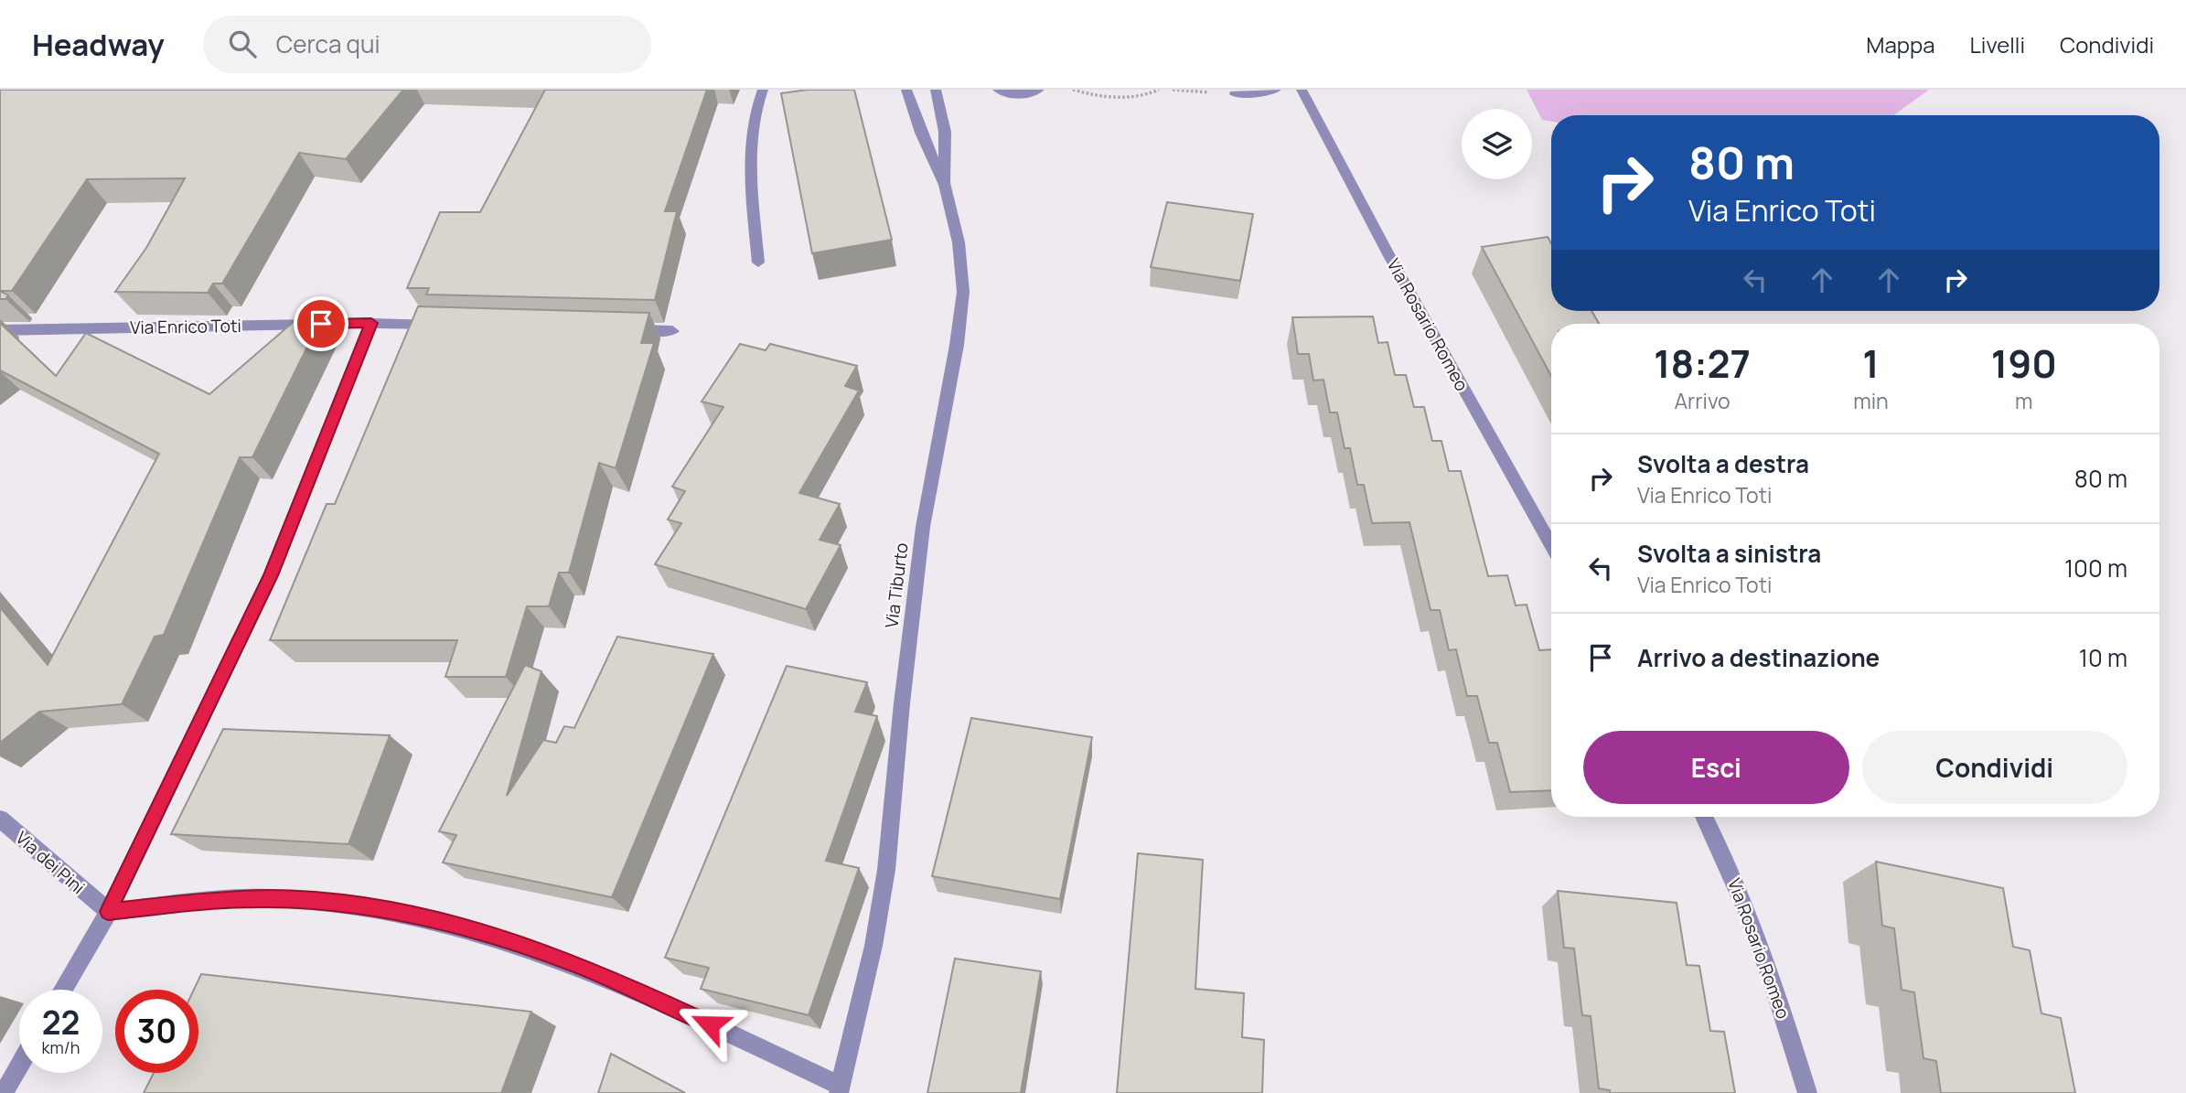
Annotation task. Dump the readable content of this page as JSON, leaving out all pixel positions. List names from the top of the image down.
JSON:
{
  "streets": {
    "street": [
      "Via Rosario Romeo",
      "Via Enrico Toti",
      "Via Tiburto",
      "Via dei Pini"
    ]
  },
  "page": {
    "header": "Headway",
    "search": "Cerca qui",
    "nav": ["Mappa", "Livelli", "Condividi"],
    "turn": ["80 m", "Via Enrico Toti"],
    "eta": [
      "18:27",
      "Arrivo",
      "1",
      "min",
      "190",
      "m"
    ],
    "list": [
      {
        "name": "Svolta a destra",
        "note": "Via Enrico Toti",
        "value": "80 m"
      },
      {
        "name": "Svolta a sinistra",
        "note": "Via Enrico Toti",
        "value": "100 m"
      },
      {
        "name": "Arrivo a destinazione",
        "value": "10 m"
      }
    ],
    "buttons": ["Esci", "Condividi"],
    "speed": "22 km/h",
    "limit": "30"
  }
}
